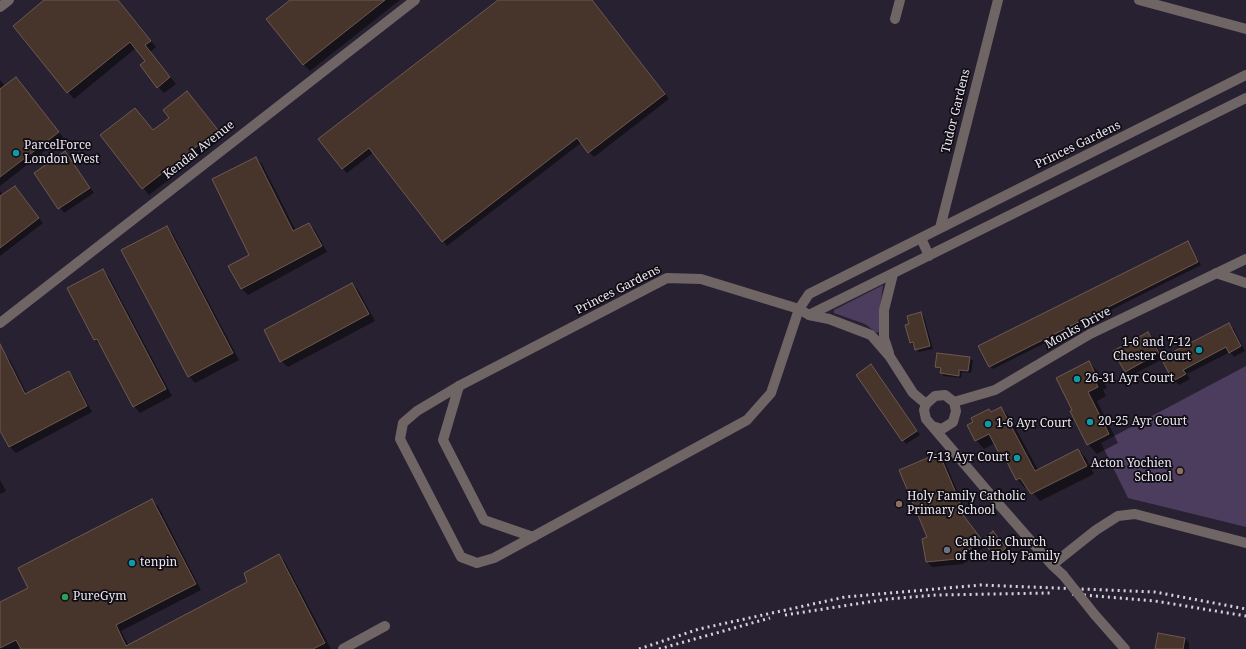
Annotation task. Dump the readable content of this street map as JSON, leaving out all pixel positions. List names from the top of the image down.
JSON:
{
  "streets": {
    "street": [
      "Tudor Gardens",
      "Princes Gardens",
      "Kendal Avenue",
      "Monks Drive"
    ]
  },
  "crossings": [
    ["Tudor Gardens", "Princes Gardens"]
  ],
  "places": [
    "ParcelForce London West",
    "1-6 and 7-12 Chester Court",
    "26-31 Ayr Court",
    "20-25 Ayr Court",
    "1-6 Ayr Court",
    "7-13 Ayr Court",
    "Acton Yochien School",
    "Holy Family Catholic Primary School",
    "Catholic Church of the Holy Family",
    "tenpin",
    "PureGym"
  ]
}
